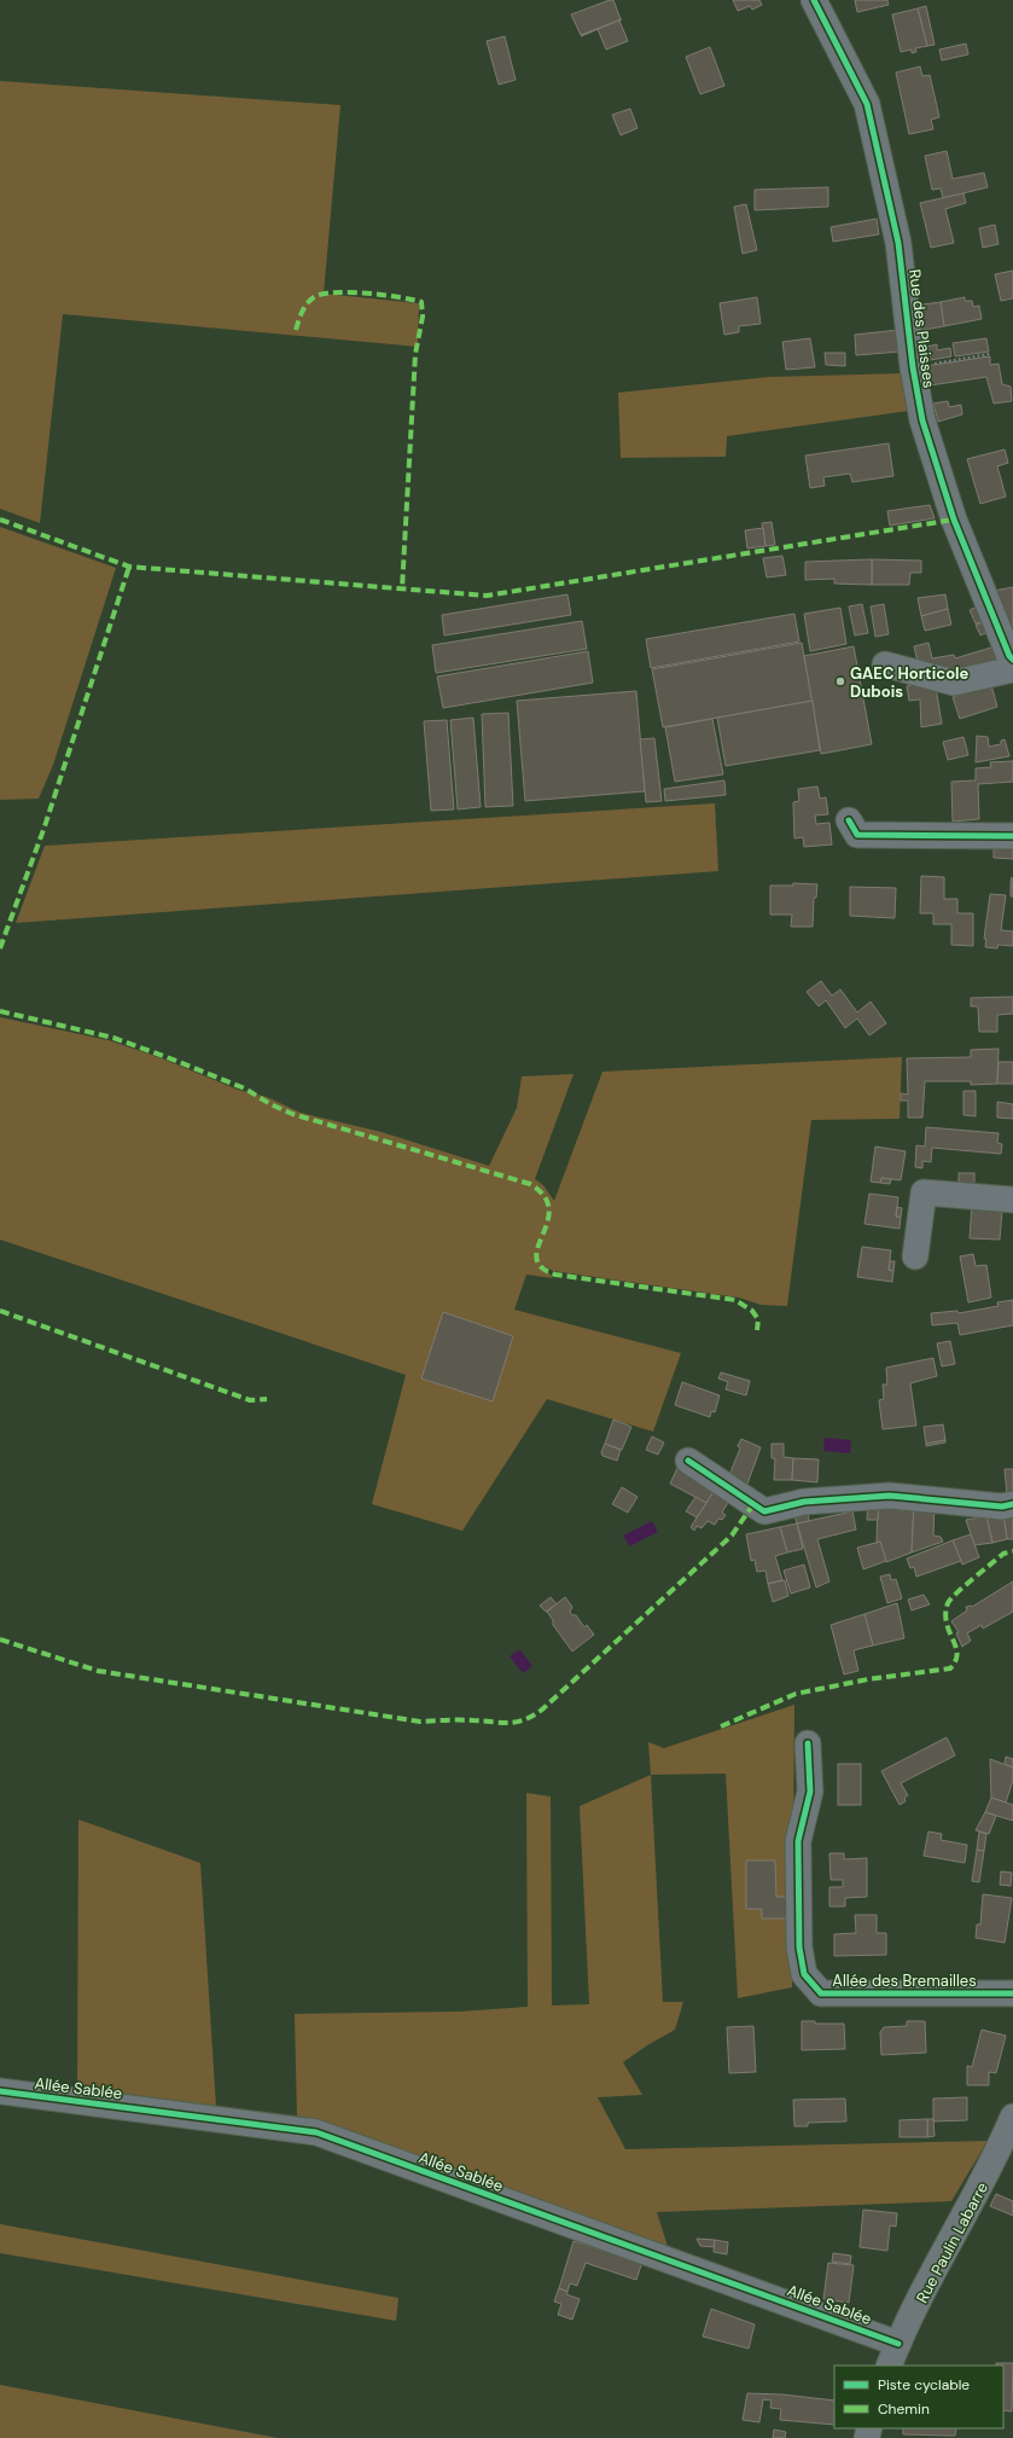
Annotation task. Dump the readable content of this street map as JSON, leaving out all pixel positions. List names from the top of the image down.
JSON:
{
  "streets": {
    "street": [
      "Rue des Plaisses",
      "Allée des Bremailles",
      "Allée Sablée",
      "Rue Paulin Labarre"
    ]
  },
  "crossings": [
    ["Allée Sablée", "Rue Paulin Labarre"]
  ],
  "places": ["GAEC Horticole Dubois"],
  "legend": ["Piste cyclable", "Chemin"]
}
